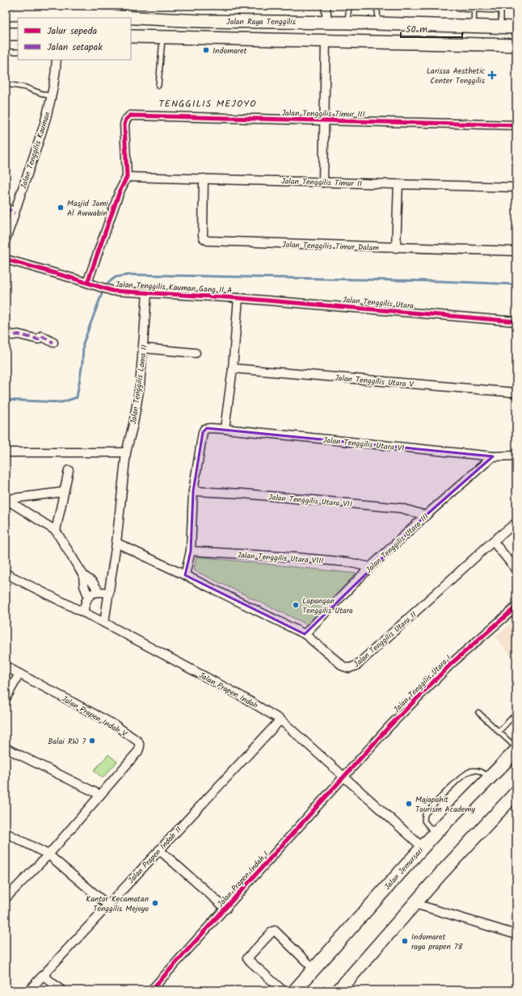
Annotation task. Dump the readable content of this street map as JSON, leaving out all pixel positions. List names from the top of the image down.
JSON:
{
  "streets": {
    "main road": ["Jalan Raya Tenggilis", "Jalan Jemursari"],
    "street": [
      "Jalan Tenggilis Timur III",
      "Jalan Tenggilis Kauman",
      "Jalan Tenggilis Timur II",
      "Jalan Tenggilis Timur Dalam",
      "Jalan Tenggilis Kauman Gang II A",
      "Jalan Tenggilis Utara",
      "Jalan Tenggilis Utara V",
      "Jalan Tenggilis Lama II",
      "Jalan Tenggilis Utara VI",
      "Jalan Tenggilis Utara VII",
      "Jalan Tenggilis Utara III",
      "Jalan Tenggilis Utara VIII",
      "Jalan Tenggilis Utara II",
      "Jalan Tenggilis Utara I",
      "Jalan Prapen Indah",
      "Jalan Prapen Indah V",
      "Jalan Prapen Indah II",
      "Jalan Prapen Indah I"
    ]
  },
  "crossings": [
    ["Jalan Tenggilis Timur III", "Jalan Tenggilis Timur II"],
    ["Jalan Tenggilis Timur II", "Jalan Tenggilis Timur Dalam"],
    ["Jalan Tenggilis Kauman Gang II A", "Jalan Tenggilis Utara"],
    ["Jalan Tenggilis Kauman Gang II A", "Jalan Tenggilis Lama II"],
    ["Jalan Tenggilis Lama II", "Jalan Tenggilis Utara II"],
    ["Jalan Tenggilis Lama II", "Jalan Prapen Indah"],
    ["Jalan Tenggilis Utara VI", "Jalan Tenggilis Utara VII"],
    ["Jalan Tenggilis Utara VI", "Jalan Tenggilis Utara III"],
    ["Jalan Tenggilis Utara VII", "Jalan Tenggilis Utara III"],
    ["Jalan Tenggilis Utara III", "Jalan Tenggilis Utara VIII"],
    ["Jalan Tenggilis Utara III", "Jalan Tenggilis Utara II"],
    ["Jalan Tenggilis Utara I", "Jalan Prapen Indah"],
    ["Jalan Tenggilis Utara I", "Jalan Prapen Indah I"],
    ["Jalan Prapen Indah", "Jalan Prapen Indah II"],
    ["Jalan Prapen Indah", "Jalan Jemursari"],
    ["Jalan Prapen Indah", "Jalan Prapen Indah I"],
    ["Jalan Prapen Indah II", "Jalan Prapen Indah I"]
  ],
  "districts": ["TENGGILIS MEJOYO"],
  "places": {
    "other": [
      "Indomaret",
      "Masjid Jami Al Awwabin",
      "Lapangan Tenggilis Utara",
      "Balai RW 7",
      "Majapahit Tourism Academy",
      "Kantor Kecamatan Tenggilis Mejoyo",
      "Indomaret raya prapen 78"
    ],
    "health": ["Larissa Aesthetic Center Tenggilis"]
  },
  "legend": ["Jalur sepeda", "Jalan setapak"],
  "scale_bar": "50 m"
}
